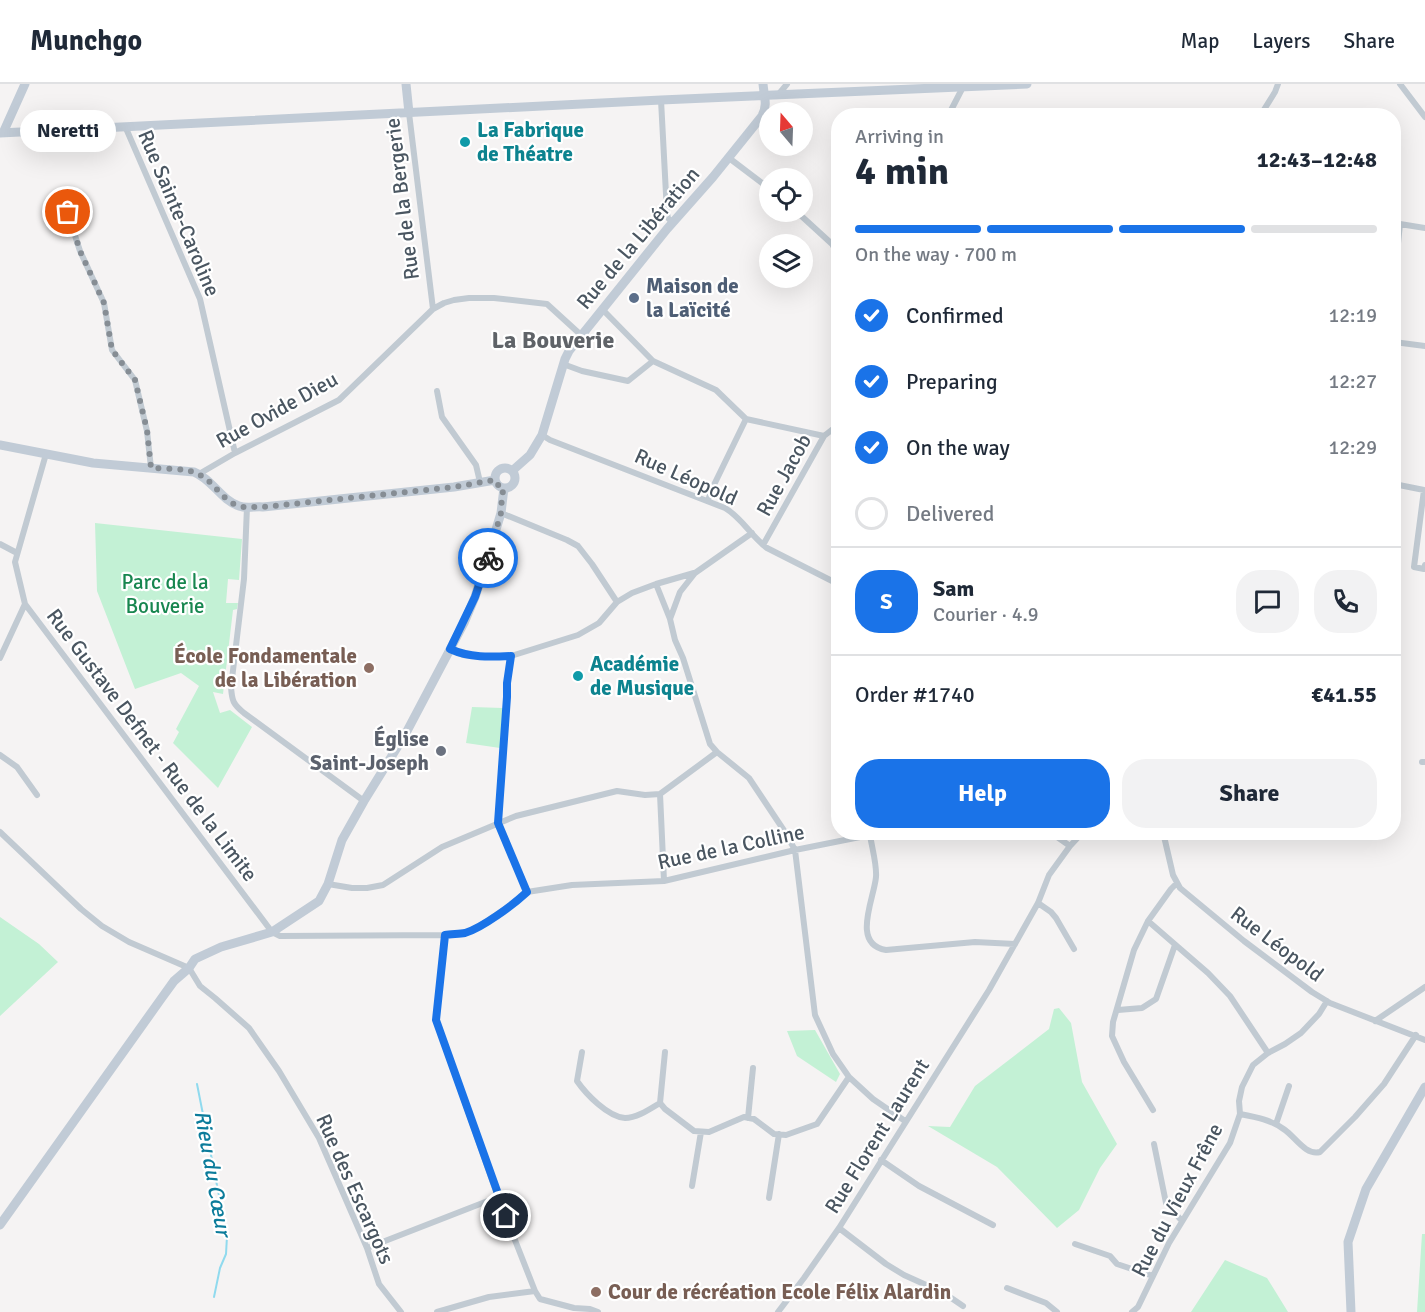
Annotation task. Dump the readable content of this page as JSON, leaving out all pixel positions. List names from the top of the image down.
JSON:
{
  "streets": {
    "street": [
      "Rue de la Bergerie",
      "Rue Sainte-Caroline",
      "Rue de la Libération",
      "Rue Ovide Dieu",
      "Rue Jacob",
      "Rue Léopold",
      "Rue Gustave Defnet - Rue de la Limite",
      "Rue de la Colline",
      "Rue Florent Laurent",
      "Rue des Escargots",
      "Rue du Vieux Frêne"
    ]
  },
  "crossings": [
    ["Rue de la Bergerie", "Rue Ovide Dieu"],
    ["Rue Sainte-Caroline", "Rue Ovide Dieu"],
    ["Rue de la Libération", "Rue Ovide Dieu"],
    ["Rue de la Libération", "Rue Léopold"],
    ["Rue Jacob", "Rue Léopold"],
    ["Rue Léopold", "Rue du Vieux Frêne"],
    ["Rue Gustave Defnet - Rue de la Limite", "Rue de la Colline"]
  ],
  "districts": ["La Bouverie"],
  "water": ["Rieu du Cœur"],
  "parks": ["Parc de la Bouverie"],
  "places": [
    "La Fabrique de Théatre",
    "Neretti",
    "Maison de la Laïcité",
    "École Fondamentale de la Libération",
    "Académie de Musique",
    "Église Saint-Joseph",
    "Cour de récréation Ecole Félix Alardin"
  ],
  "north": "top",
  "page": {
    "header": "Munchgo",
    "nav": ["Map", "Layers", "Share"],
    "heading": ["4 min", "Arriving in", "12:43–12:48"],
    "panel": [
      "Sam",
      "Courier · 4.9",
      "Order #1740",
      "€41.55"
    ],
    "bubble": "Neretti",
    "bar": "On the way · 700 m",
    "list": [
      ["Confirmed", "12:19"],
      ["Preparing", "12:27"],
      ["On the way", "12:29"],
      "Delivered"
    ],
    "round": "S",
    "buttons": ["Help", "Share"]
  }
}
